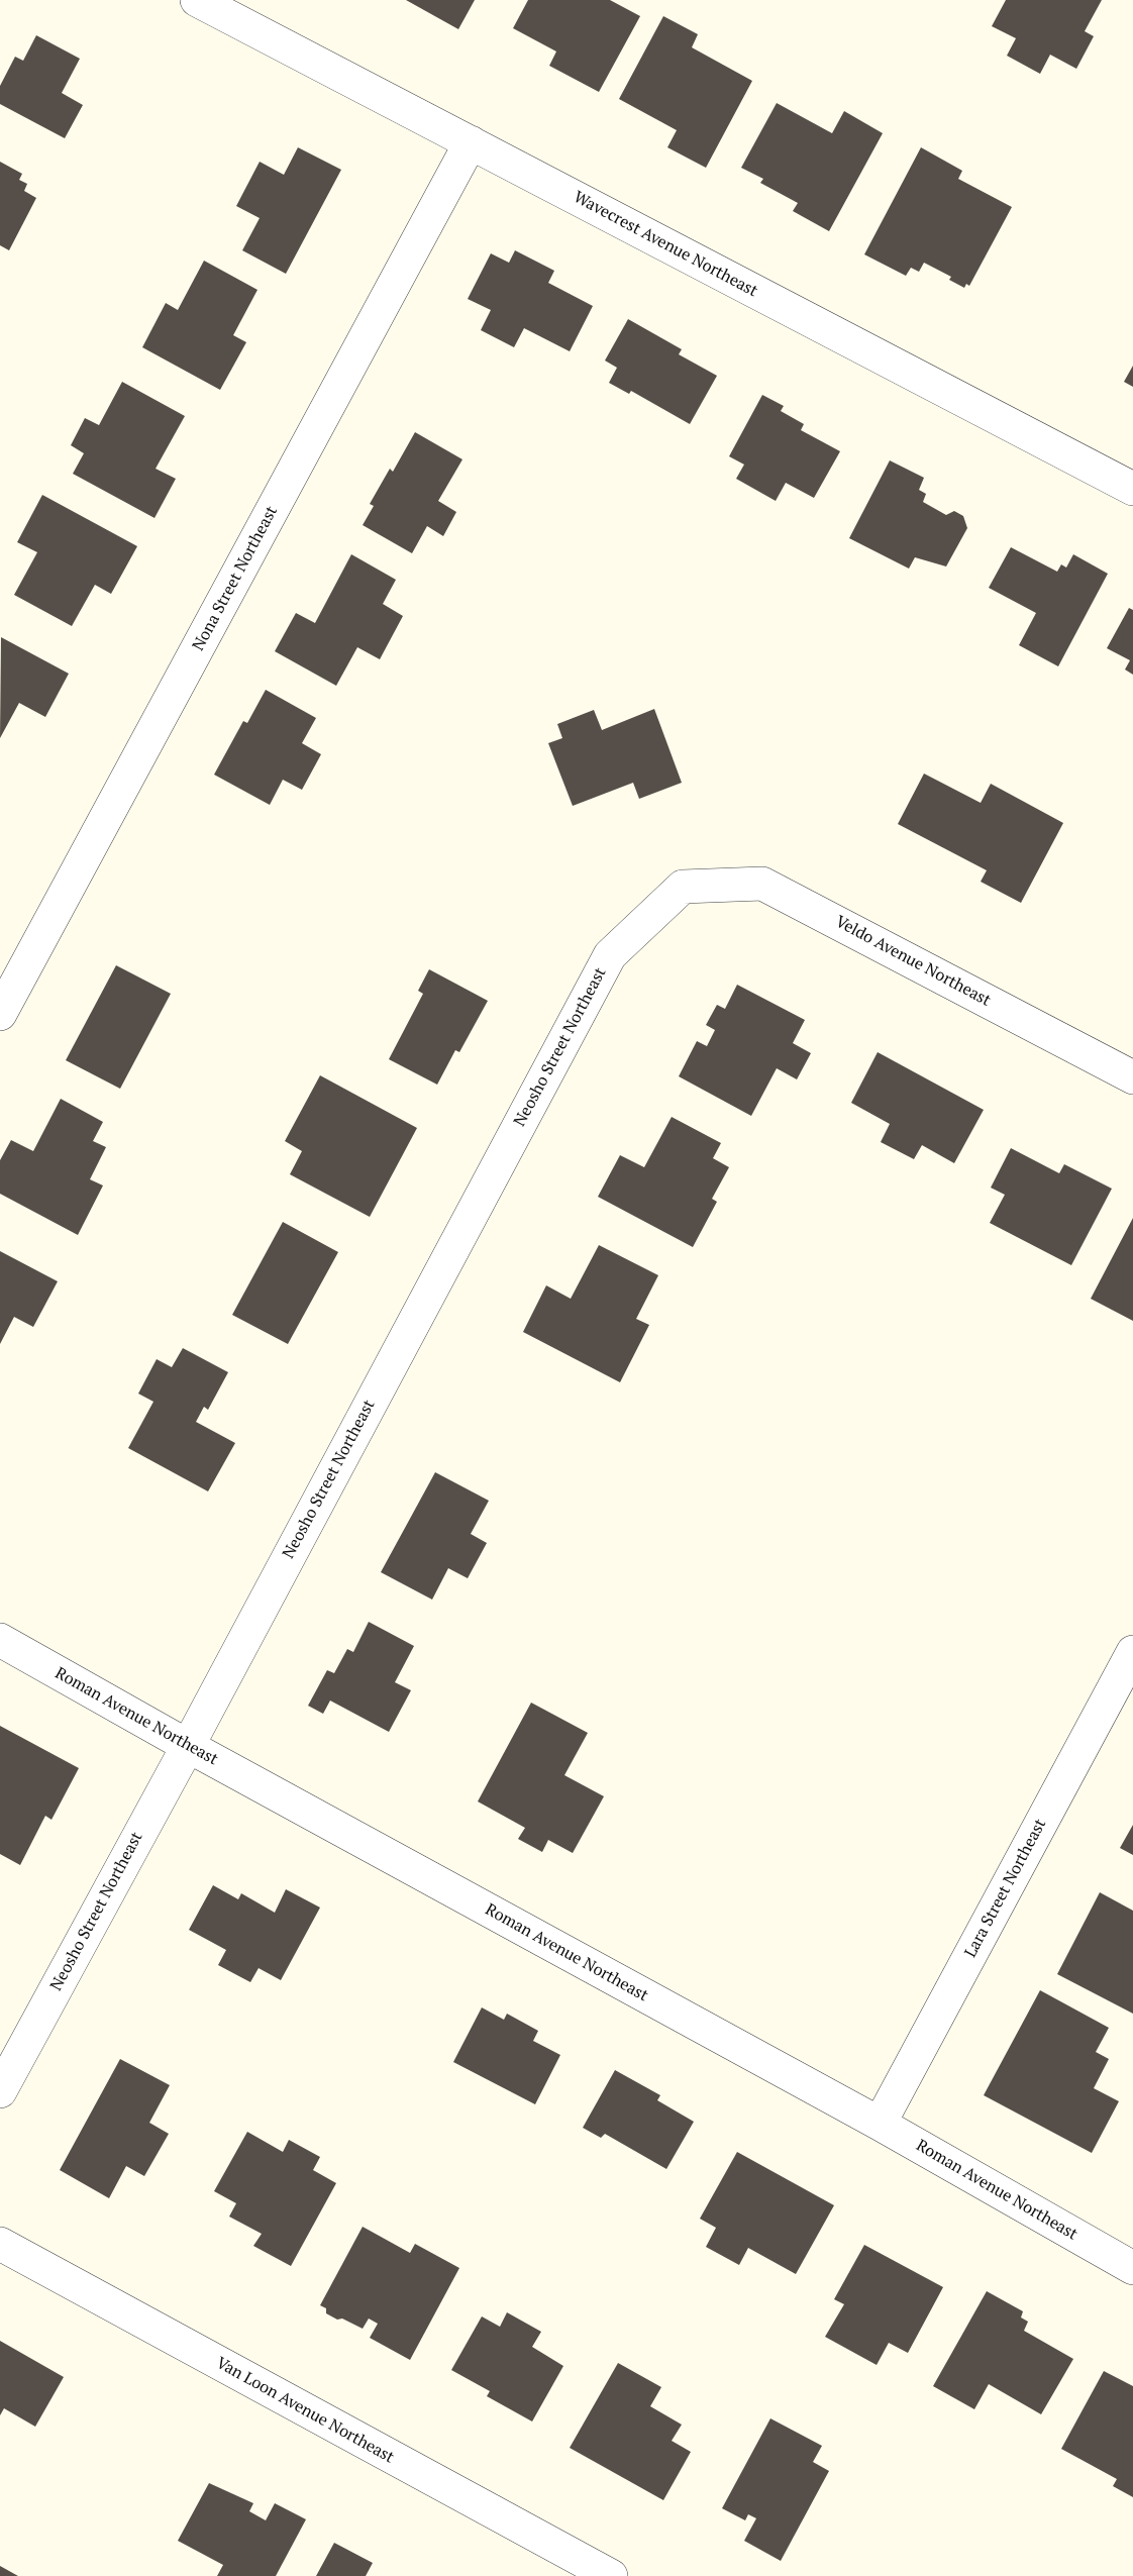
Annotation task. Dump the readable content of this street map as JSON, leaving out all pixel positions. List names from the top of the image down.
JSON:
{
  "streets": {
    "street": [
      "Wavecrest Avenue Northeast",
      "Nona Street Northeast",
      "Veldo Avenue Northeast",
      "Neosho Street Northeast",
      "Roman Avenue Northeast",
      "Lara Street Northeast",
      "Van Loon Avenue Northeast"
    ]
  },
  "crossings": [
    ["Wavecrest Avenue Northeast", "Nona Street Northeast"],
    ["Veldo Avenue Northeast", "Neosho Street Northeast"],
    ["Neosho Street Northeast", "Roman Avenue Northeast"],
    ["Roman Avenue Northeast", "Lara Street Northeast"]
  ]
}
